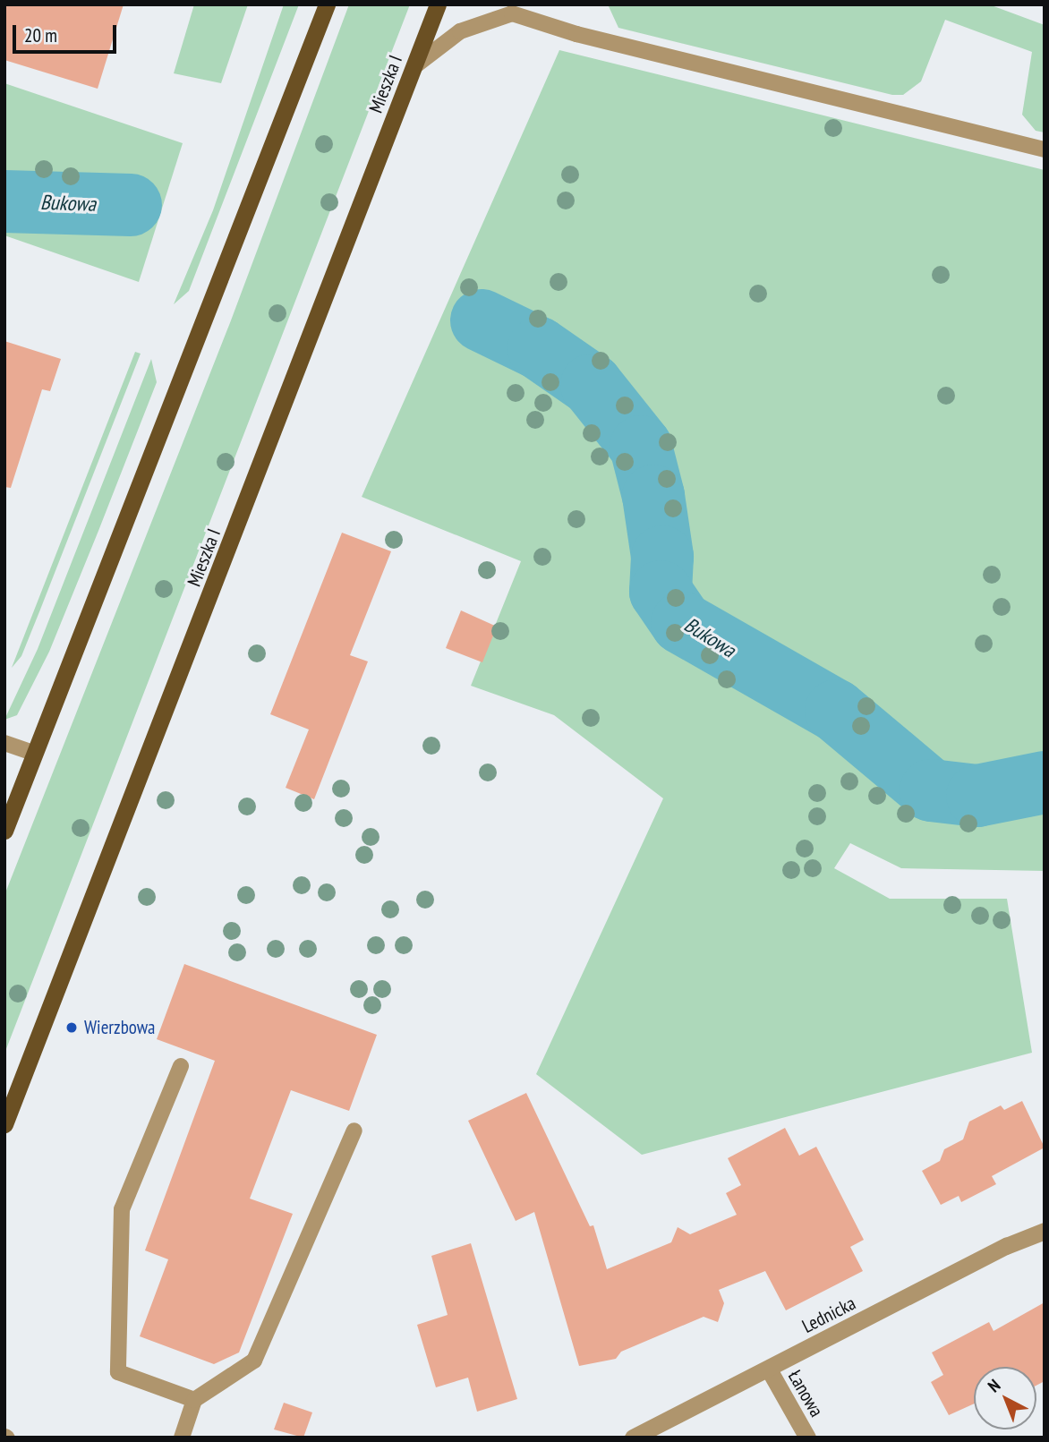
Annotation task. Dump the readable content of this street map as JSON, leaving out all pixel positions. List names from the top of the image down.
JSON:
{
  "streets": {
    "main road": ["Mieszka I"],
    "street": ["Lednicka", "Łanowa"]
  },
  "crossings": [
    ["Lednicka", "Łanowa"]
  ],
  "water": ["Bukowa"],
  "places": ["Wierzbowa"],
  "scale_bar": "20 m",
  "north": "top left"
}
